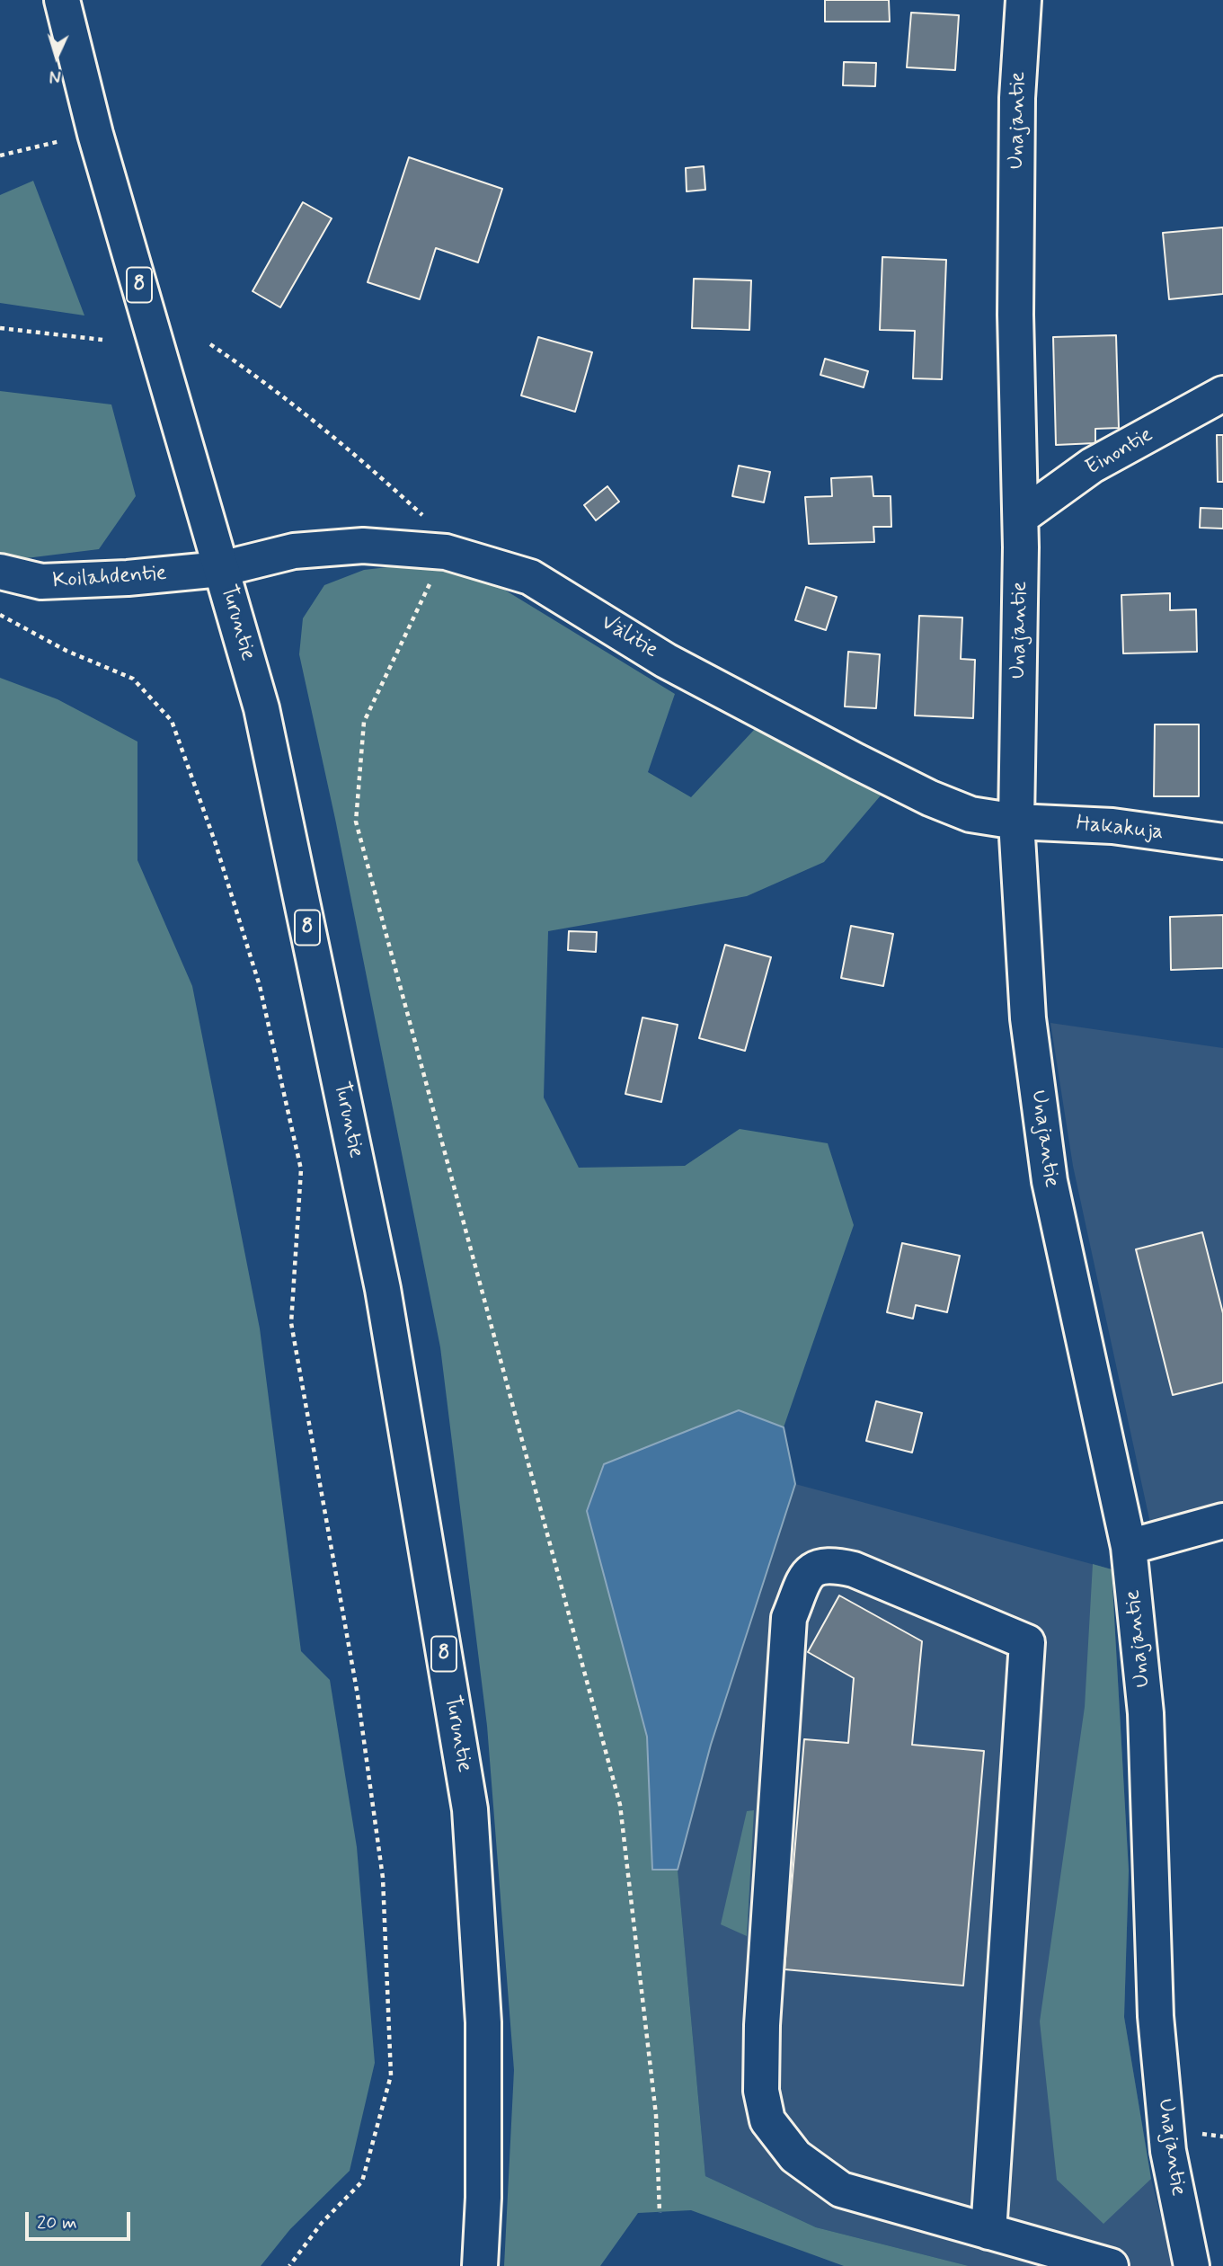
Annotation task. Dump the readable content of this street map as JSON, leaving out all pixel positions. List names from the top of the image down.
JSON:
{
  "streets": {
    "main road": [
      "Unajantie",
      "8",
      "Einontie",
      "Koilahdentie",
      "Turuntie",
      "Välitie",
      "Hakakuja"
    ]
  },
  "crossings": [
    ["Unajantie", "Einontie"],
    ["Unajantie", "Välitie"],
    ["Unajantie", "Hakakuja"],
    ["Koilahdentie", "Turuntie"],
    ["Koilahdentie", "Välitie"],
    ["Turuntie", "Välitie"],
    ["Välitie", "Hakakuja"]
  ],
  "scale_bar": "20 m",
  "north": "bottom"
}
